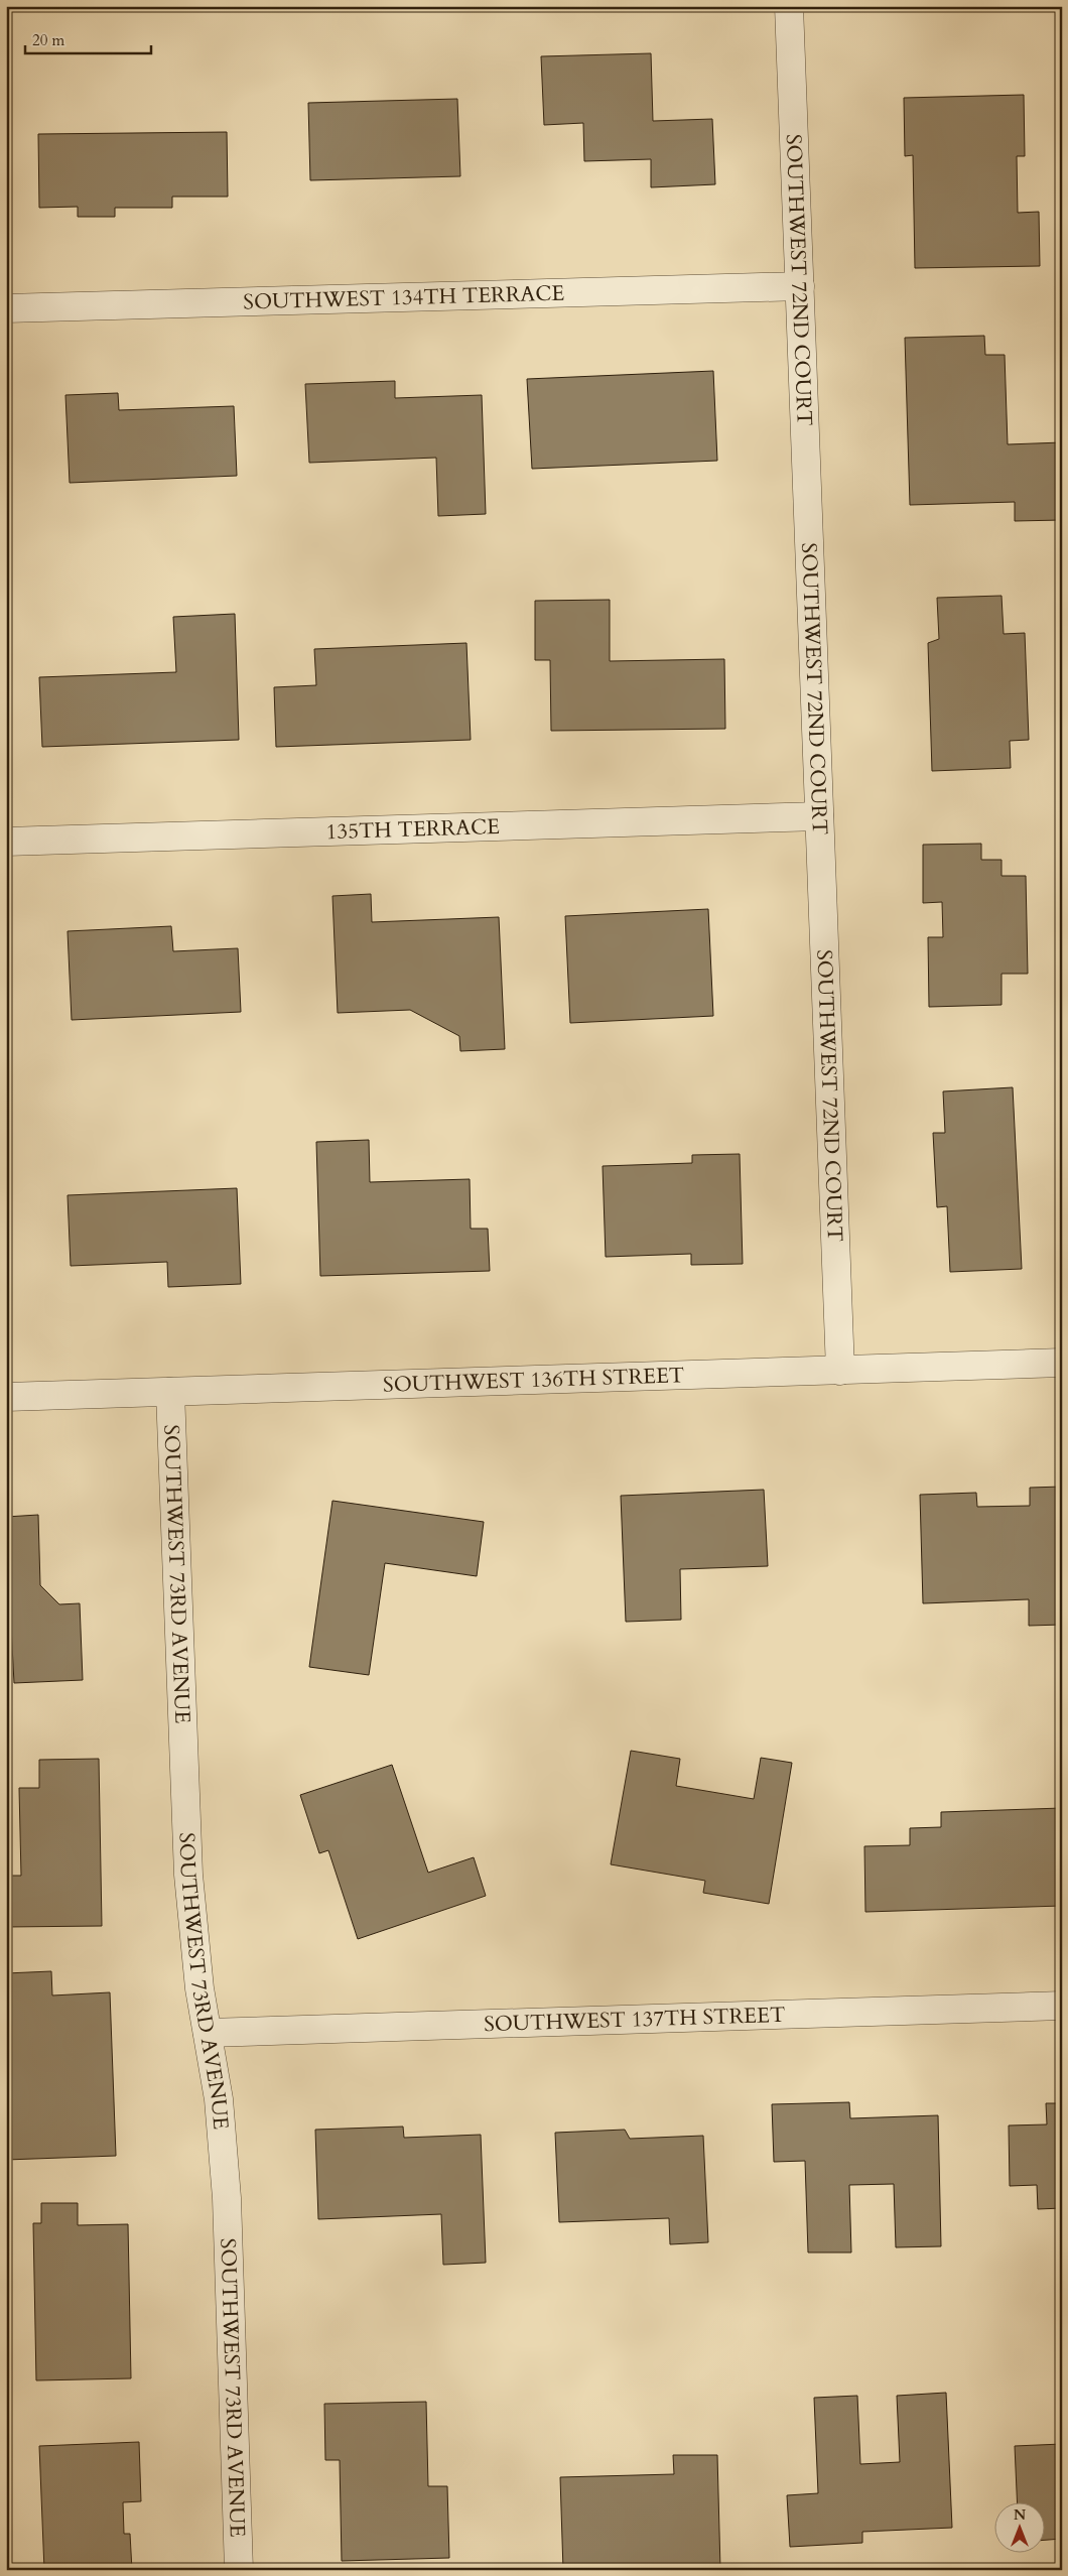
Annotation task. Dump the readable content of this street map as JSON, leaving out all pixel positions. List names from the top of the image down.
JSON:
{
  "streets": {
    "street": [
      "SOUTHWEST 72ND COURT",
      "SOUTHWEST 134TH TERRACE",
      "135TH TERRACE",
      "SOUTHWEST 136TH STREET",
      "SOUTHWEST 73RD AVENUE",
      "SOUTHWEST 137TH STREET"
    ]
  },
  "crossings": [
    ["SOUTHWEST 72ND COURT", "SOUTHWEST 134TH TERRACE"],
    ["SOUTHWEST 72ND COURT", "135TH TERRACE"],
    ["SOUTHWEST 72ND COURT", "SOUTHWEST 136TH STREET"],
    ["SOUTHWEST 136TH STREET", "SOUTHWEST 73RD AVENUE"],
    ["SOUTHWEST 73RD AVENUE", "SOUTHWEST 137TH STREET"]
  ],
  "scale_bar": "20 m",
  "north": "top"
}
